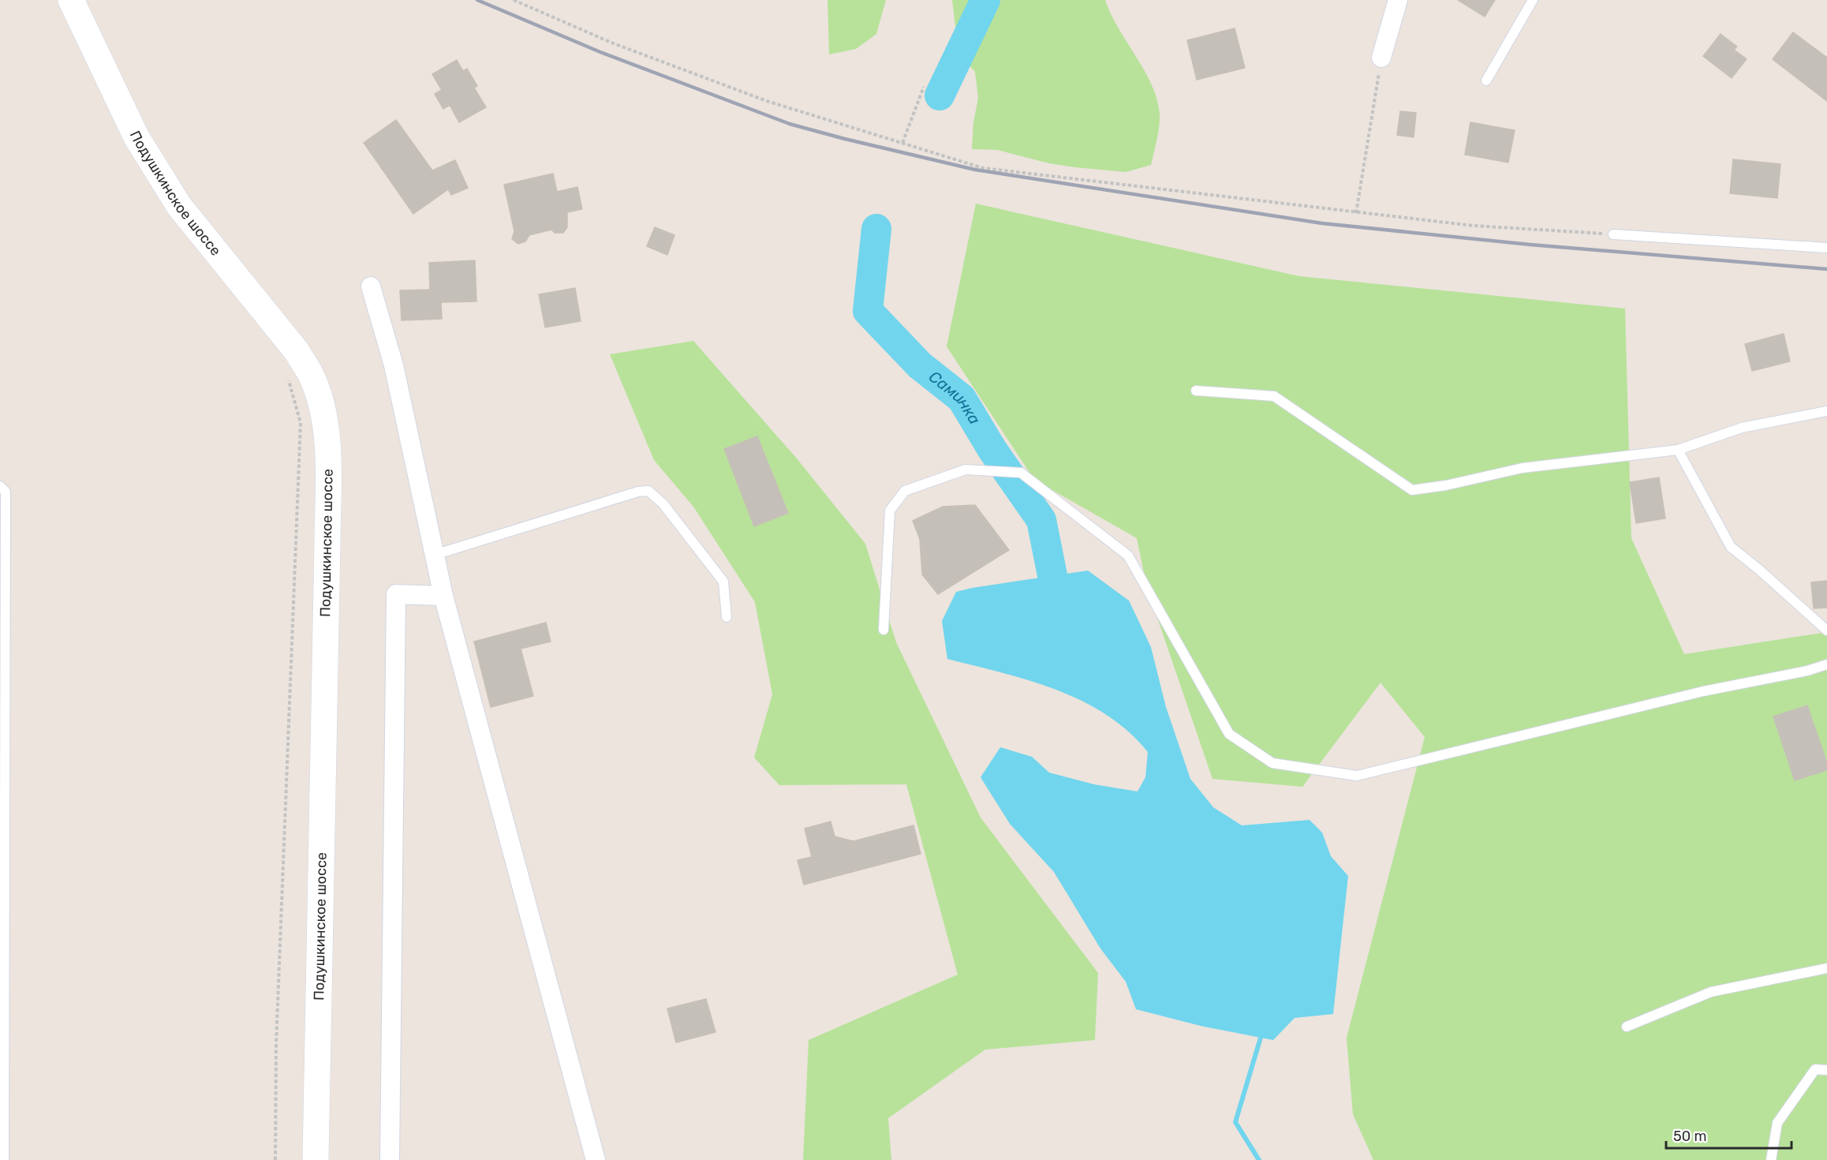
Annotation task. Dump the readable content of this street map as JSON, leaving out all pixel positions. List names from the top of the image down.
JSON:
{
  "streets": {
    "main road": ["Подушкинское шоссе"]
  },
  "water": ["Саминка"],
  "scale_bar": "50 m"
}
